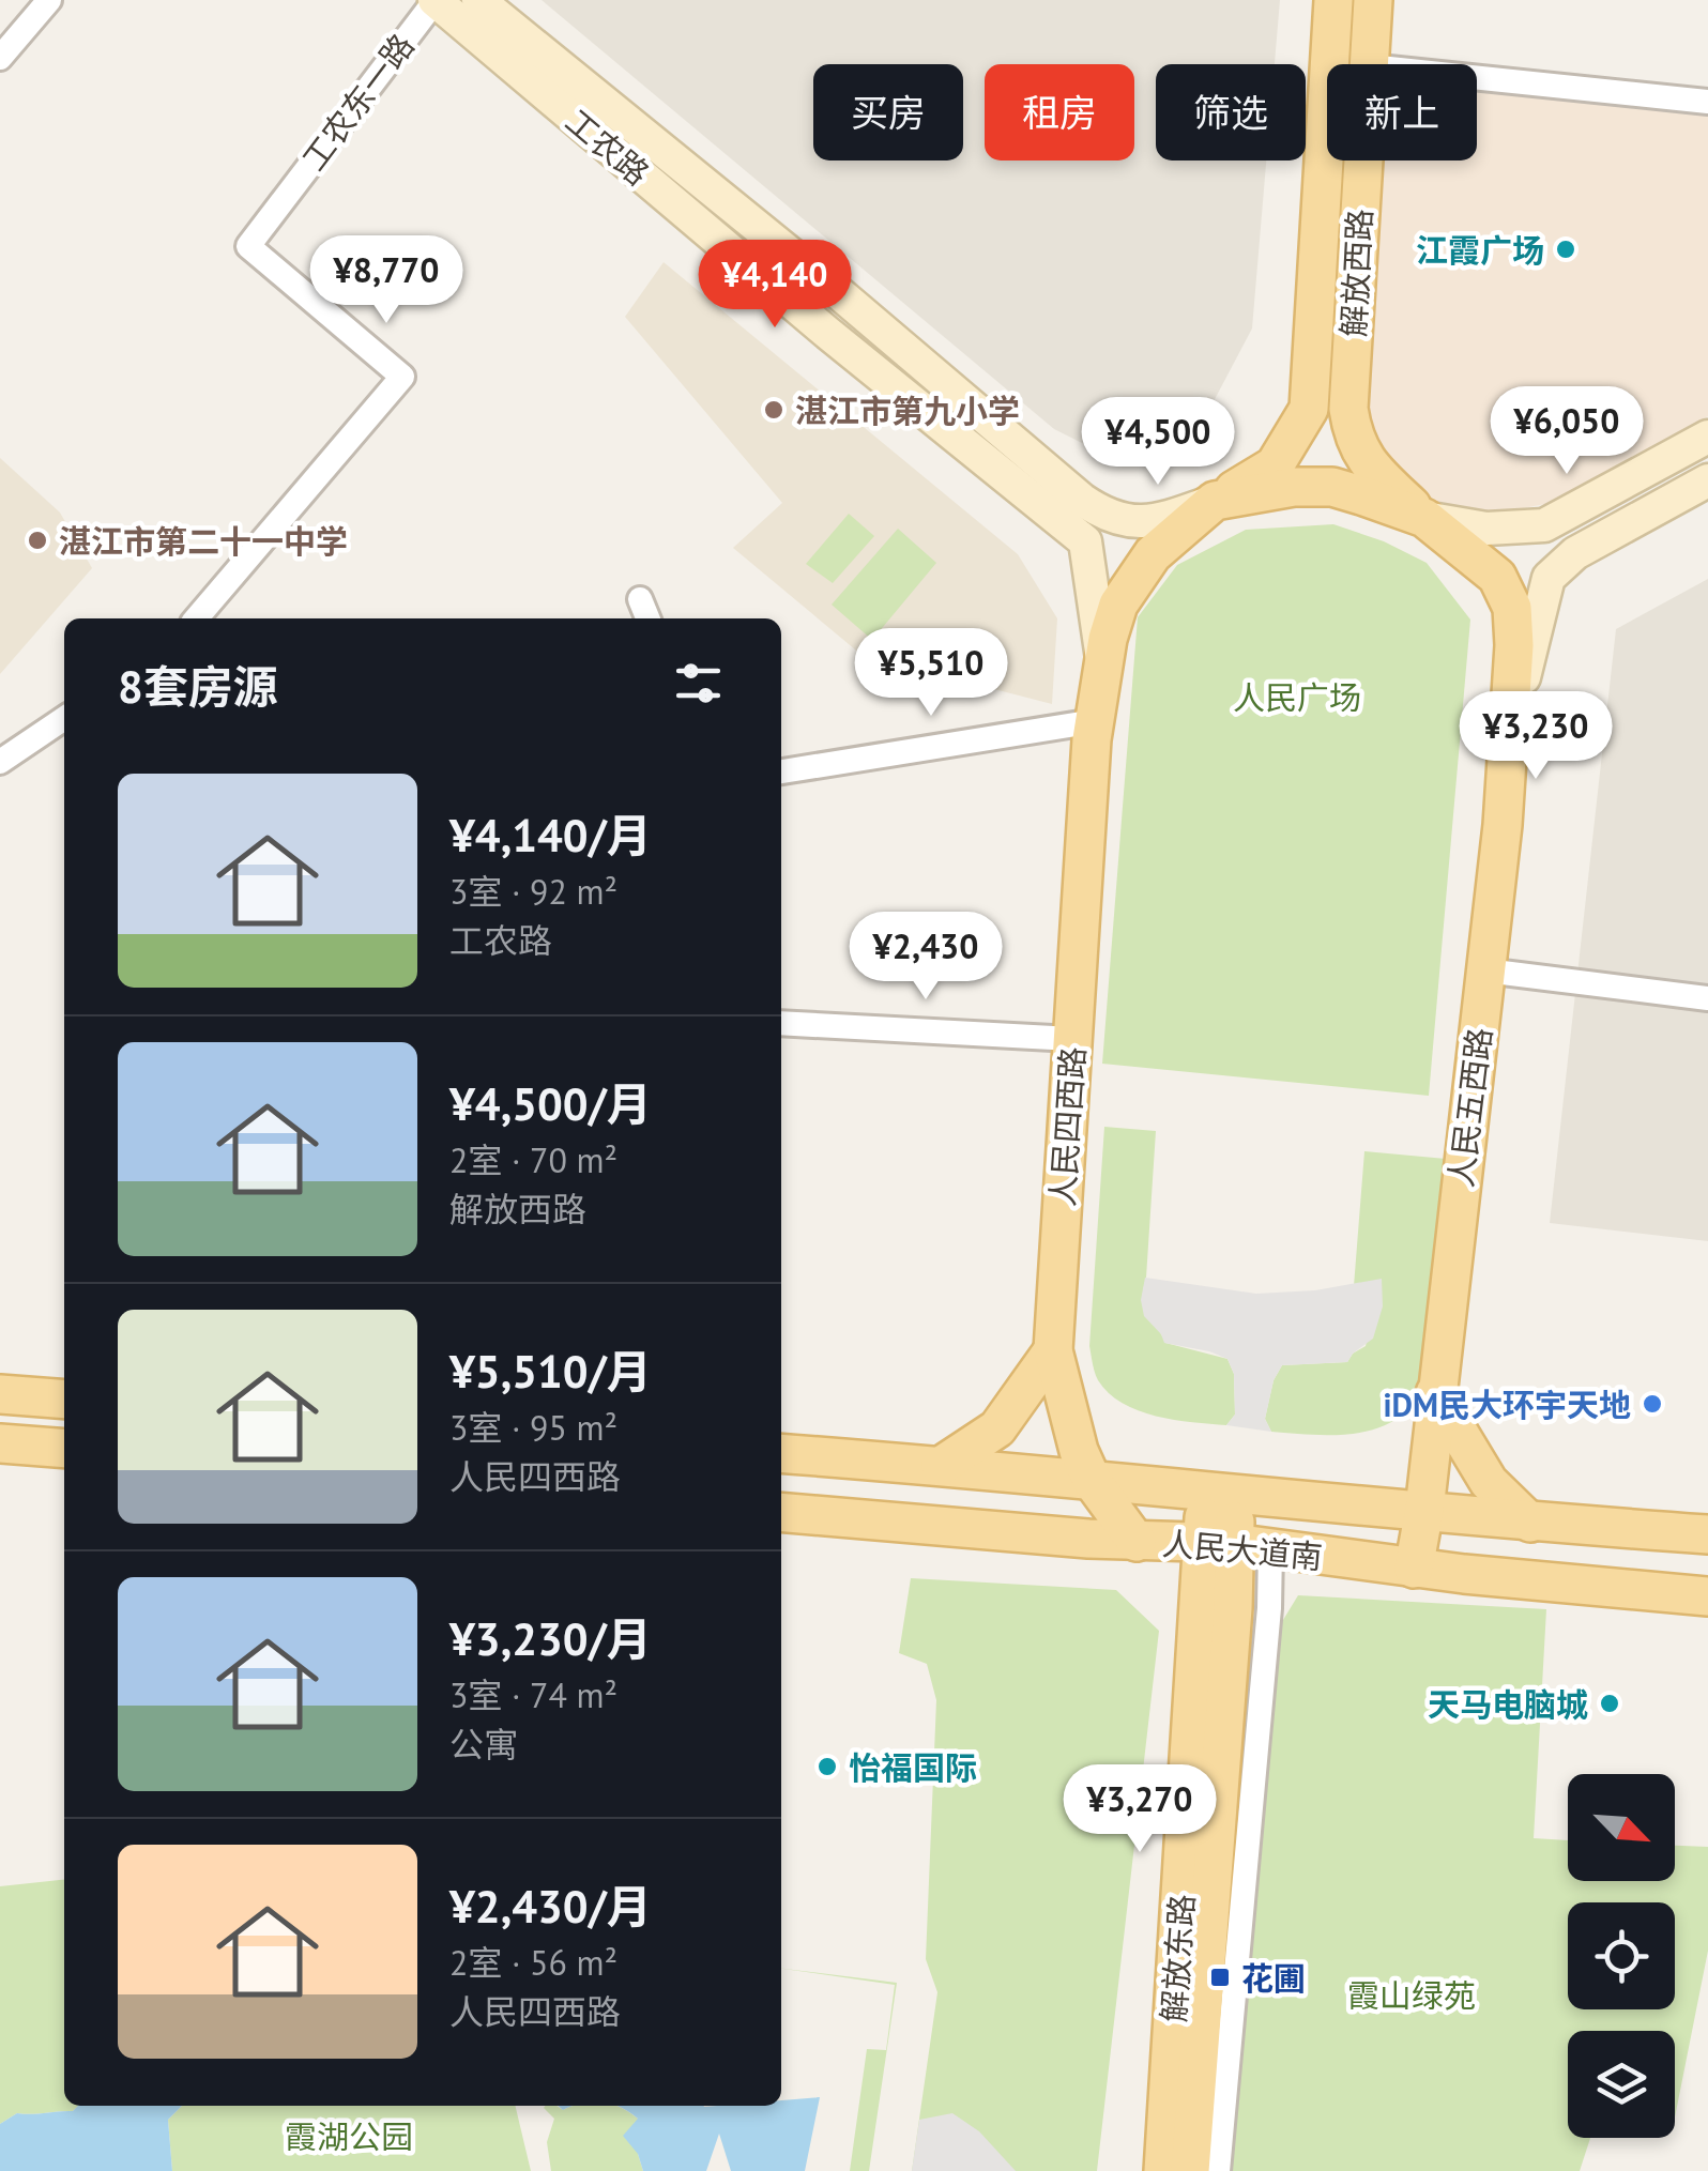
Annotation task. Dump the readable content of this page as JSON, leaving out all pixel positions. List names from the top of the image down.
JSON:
{
  "streets": {
    "main road": [
      "解放西路",
      "人民五西路",
      "人民四西路",
      "人民大道南",
      "解放东路"
    ],
    "street": ["工农东一路", "工农路"]
  },
  "crossings": [
    ["工农东一路", "工农路"],
    ["工农路", "解放西路"],
    ["工农路", "人民四西路"],
    ["解放西路", "人民五西路"],
    ["解放西路", "人民四西路"],
    ["人民五西路", "人民大道南"],
    ["人民四西路", "人民大道南"],
    ["人民大道南", "解放东路"]
  ],
  "parks": ["人民广场", "霞山绿苑", "霞湖公园"],
  "places": {
    "other": [
      "江霞广场",
      "湛江市第九小学",
      "湛江市第二十一中学",
      "iDM民大环宇天地",
      "天马电脑城",
      "怡福国际"
    ],
    "transit": ["花圃"]
  },
  "north": "bottom right",
  "page": {
    "chip": [
      "买房",
      "租房",
      "筛选",
      "新上"
    ],
    "price": [
      "¥8,770",
      "¥4,140",
      "¥6,050",
      "¥4,500",
      "¥5,510",
      "¥3,230",
      "¥2,430",
      "¥3,270"
    ],
    "heading": "8套房源",
    "list": [
      {
        "name": "¥4,140/月",
        "note": "3室 · 92 m² · 工农路"
      },
      {
        "name": "¥4,500/月",
        "note": "2室 · 70 m² · 解放西路"
      },
      {
        "name": "¥5,510/月",
        "note": "3室 · 95 m² · 人民四西路"
      },
      {
        "name": "¥3,230/月",
        "note": "3室 · 74 m² · 公寓"
      },
      {
        "name": "¥2,430/月",
        "note": "2室 · 56 m² · 人民四西路"
      }
    ]
  }
}
